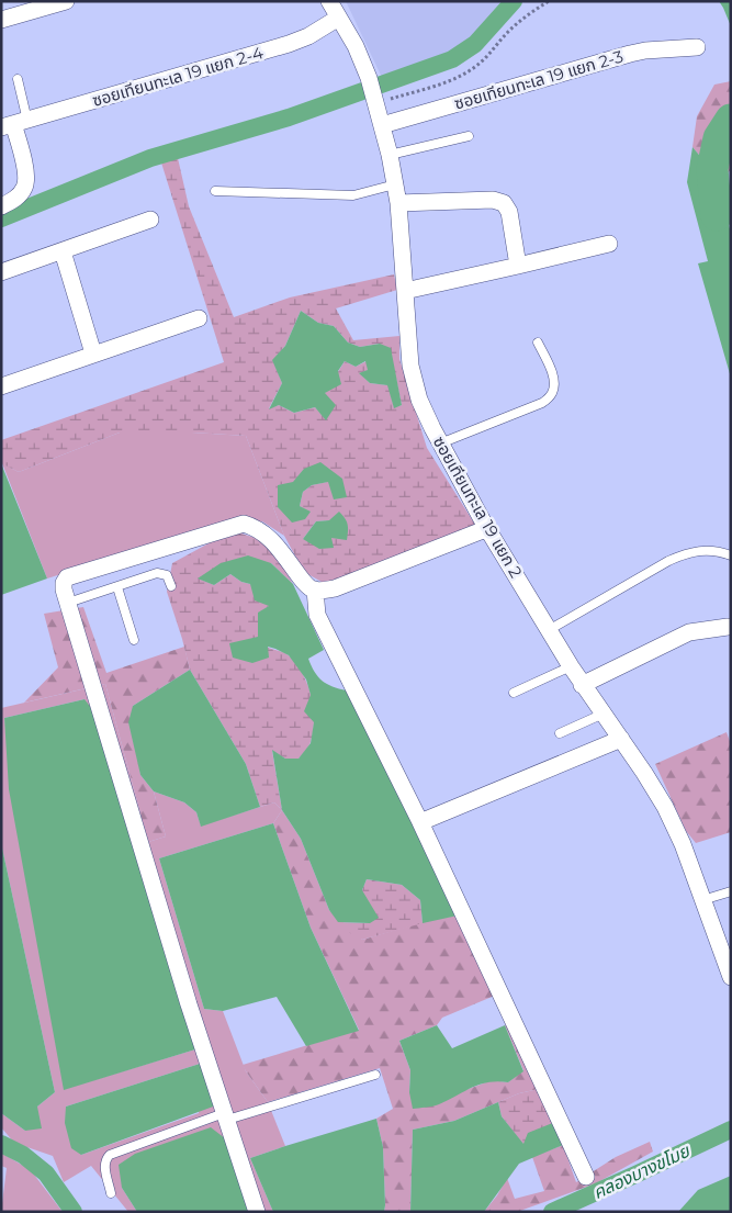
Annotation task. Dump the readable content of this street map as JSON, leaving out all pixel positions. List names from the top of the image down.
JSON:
{
  "streets": {
    "street": ["ซอยเทียนทะเล 19 แยก 2-4", "ซอยเทียนทะเล 19 แยก 2-3", "ซอยเทียนทะเล 19 แยก 2"]
  },
  "crossings": [
    ["ซอยเทียนทะเล 19 แยก 2-4", "ซอยเทียนทะเล 19 แยก 2"],
    ["ซอยเทียนทะเล 19 แยก 2-3", "ซอยเทียนทะเล 19 แยก 2"]
  ],
  "water": ["คลองบางขโมย"]
}
